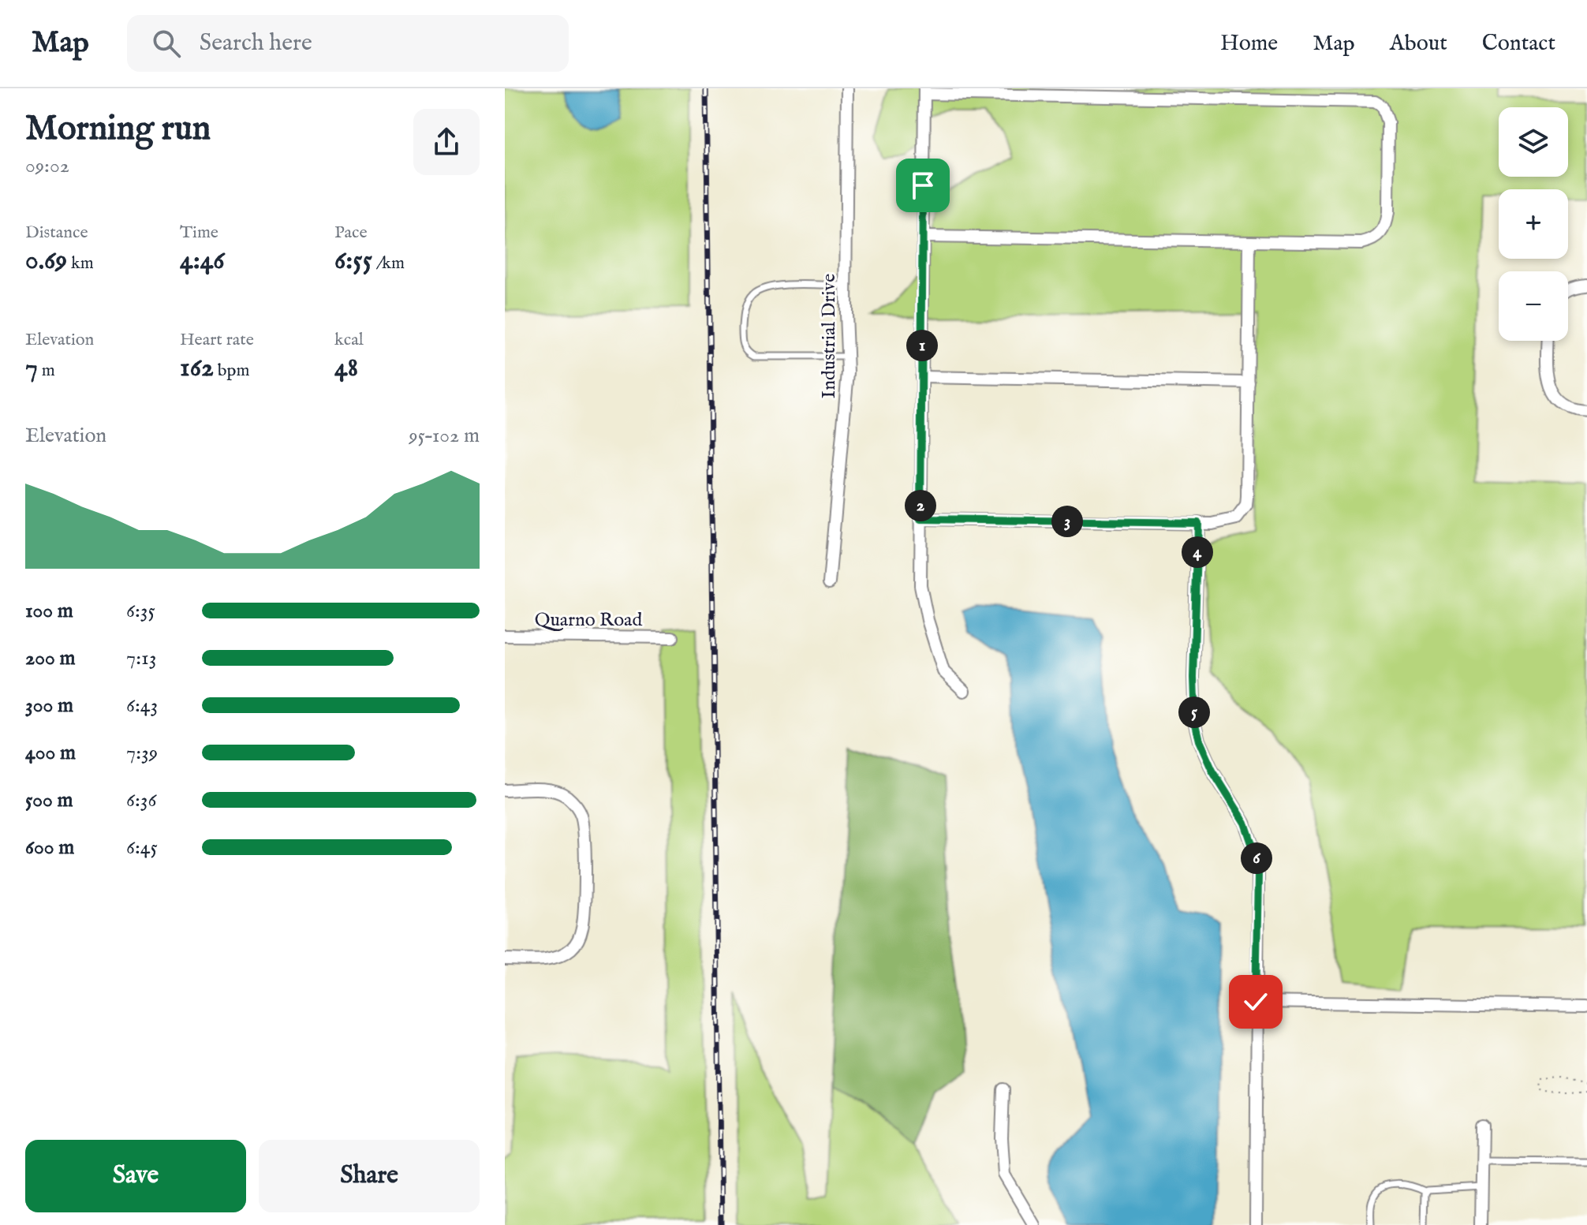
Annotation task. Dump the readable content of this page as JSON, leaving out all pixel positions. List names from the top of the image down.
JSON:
{
  "streets": {
    "street": ["Industrial Drive", "Quarno Road"]
  },
  "page": {
    "header": "Map",
    "search": "Search here",
    "nav": [
      "Home",
      "Map",
      "About",
      "Contact"
    ],
    "heading": ["Morning run", "09:02"],
    "map_buttons": ["+", "−"],
    "stats": [
      ["Distance", "0.69 km"],
      ["Time", "4:46"],
      ["Pace", "6:55 /km"],
      ["Elevation", "7 m"],
      ["Heart rate", "162 bpm"],
      ["kcal", "48"]
    ],
    "pins": [
      "1",
      "2",
      "3",
      "4",
      "5",
      "6"
    ],
    "chart": ["Elevation", "95–102 m"],
    "list": [
      {
        "name": "100 m",
        "note": "6:35"
      },
      {
        "name": "200 m",
        "note": "7:13"
      },
      {
        "name": "300 m",
        "note": "6:43"
      },
      {
        "name": "400 m",
        "note": "7:39"
      },
      {
        "name": "500 m",
        "note": "6:36"
      },
      {
        "name": "600 m",
        "note": "6:45"
      }
    ],
    "buttons": ["Save", "Share"]
  }
}
